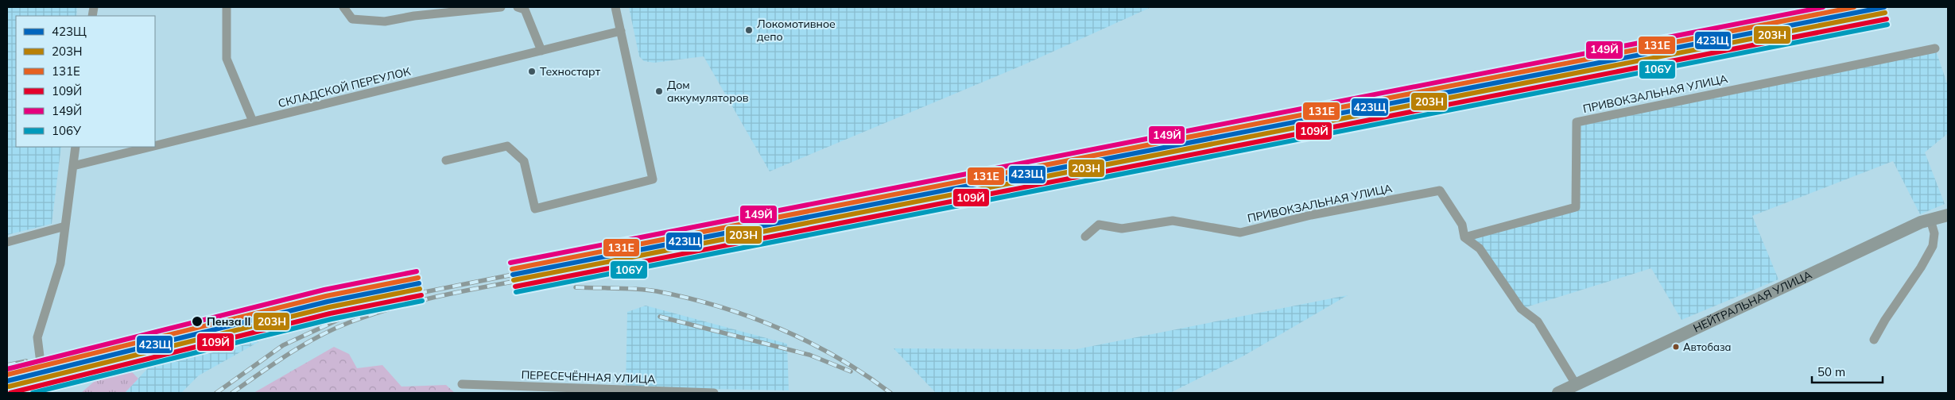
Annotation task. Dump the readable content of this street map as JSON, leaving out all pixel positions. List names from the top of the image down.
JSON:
{
  "streets": {
    "main road": ["НЕЙТРАЛЬНАЯ УЛИЦА"],
    "street": ["СКЛАДСКОЙ ПЕРЕУЛОК", "ПРИВОКЗАЛЬНАЯ УЛИЦА", "ПЕРЕСЕЧЁННАЯ УЛИЦА"]
  },
  "places": [
    "Локомотивное депо",
    "Техностарт",
    "Дом аккумуляторов",
    "Пенза II",
    "Автобаза"
  ],
  "lines": [
    "transit line 423Щ",
    "transit line 131Е",
    "transit line 149Й",
    "transit line 203Н",
    "transit line 109Й",
    "transit line 106У"
  ],
  "legend": [
    "423Щ",
    "203Н",
    "131Е",
    "109Й",
    "149Й",
    "106У"
  ],
  "scale_bar": "50 m"
}
